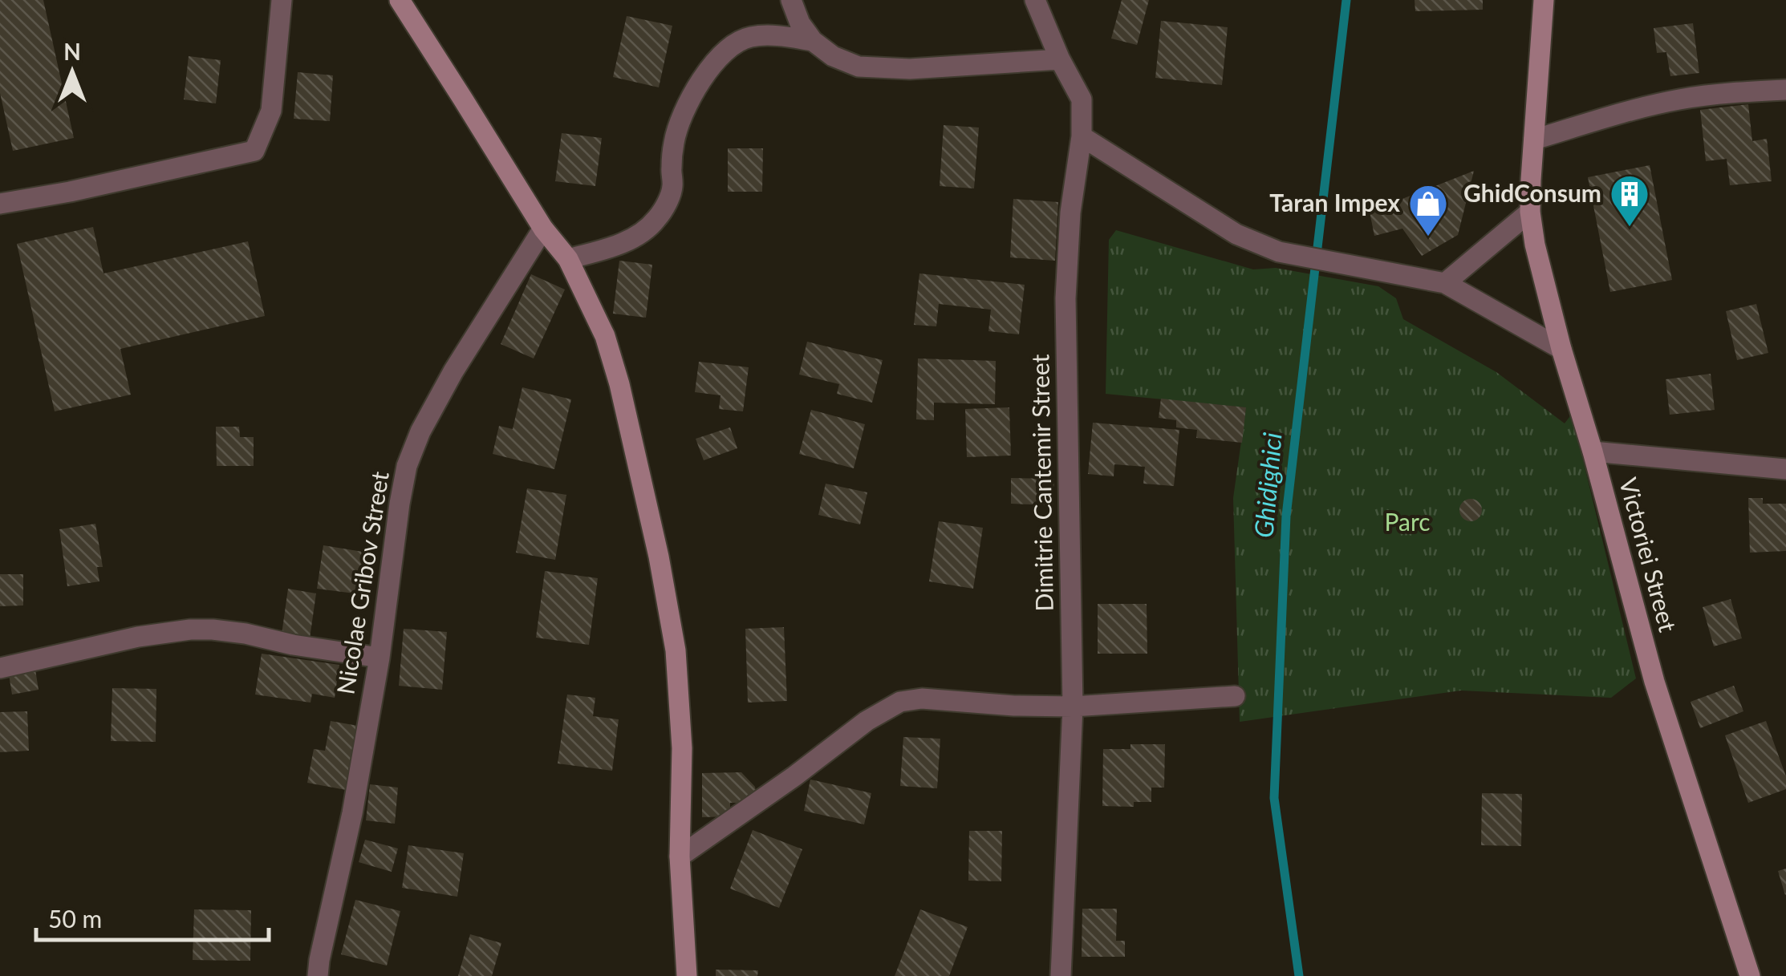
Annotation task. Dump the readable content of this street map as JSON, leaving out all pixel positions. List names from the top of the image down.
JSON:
{
  "streets": {
    "street": ["Dimitrie Cantemir Street", "Victoriei Street", "Nicolae Gribov Street"]
  },
  "water": ["Ghidighici"],
  "parks": ["Parc"],
  "places": {
    "building": ["GhidConsum"],
    "shop": ["Taran Impex"]
  },
  "scale_bar": "50 m",
  "north": "top"
}
